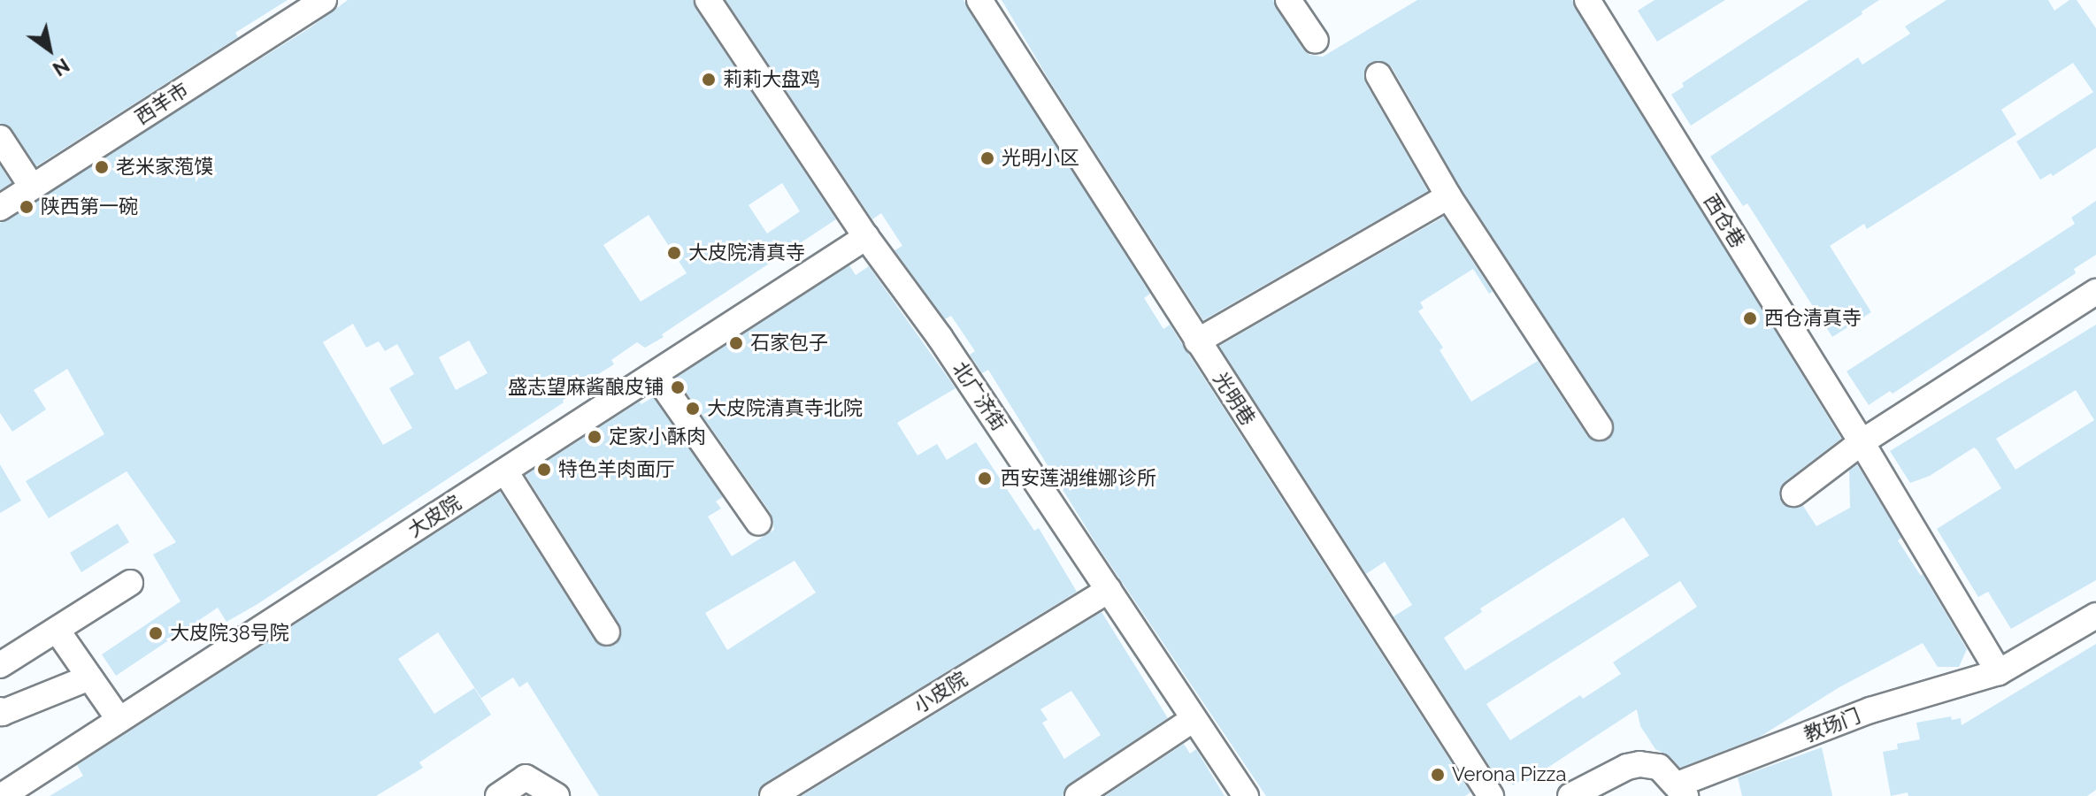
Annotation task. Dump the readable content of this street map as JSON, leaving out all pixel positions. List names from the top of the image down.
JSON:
{
  "streets": {
    "street": [
      "西羊市",
      "西仓巷",
      "北广济街",
      "光明巷",
      "大皮院",
      "小皮院",
      "教场门"
    ]
  },
  "crossings": [
    ["西仓巷", "教场门"],
    ["北广济街", "大皮院"],
    ["北广济街", "小皮院"]
  ],
  "places": [
    "莉莉大盘鸡",
    "光明小区",
    "老米家萢馍",
    "陕西第一碗",
    "大皮院清真寺",
    "西仓清真寺",
    "石家包子",
    "盛志望麻酱酿皮铺",
    "大皮院清真寺北院",
    "定家小酥肉",
    "特色羊肉面厅",
    "西安莲湖维娜诊所",
    "大皮院38号院",
    "Verona Pizza"
  ],
  "north": "bottom right"
}
